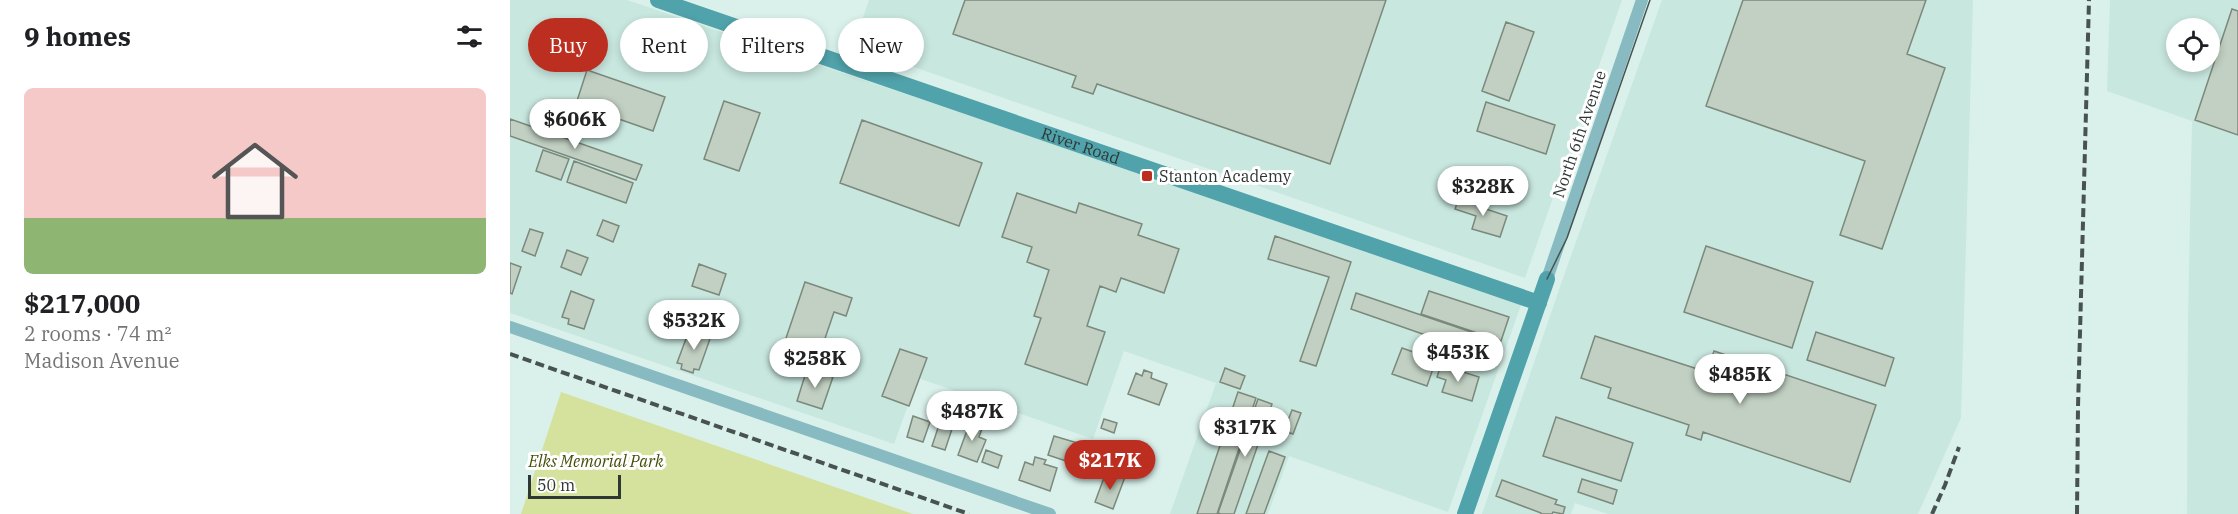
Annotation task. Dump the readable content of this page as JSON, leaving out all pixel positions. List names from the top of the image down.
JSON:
{
  "streets": {
    "street": ["North 6th Avenue", "River Road"]
  },
  "parks": ["Elks Memorial Park"],
  "places": {
    "transit": ["Stanton Academy"]
  },
  "scale_bar": "50 m",
  "page": {
    "heading": "9 homes",
    "chip": [
      "Buy",
      "Rent",
      "Filters",
      "New"
    ],
    "list": [
      {
        "name": "$217,000",
        "note": "2 rooms · 74 m² · Madison Avenue"
      }
    ],
    "price": [
      "$606K",
      "$328K",
      "$532K",
      "$453K",
      "$258K",
      "$485K",
      "$487K",
      "$317K",
      "$217K"
    ],
    "scale": "50 m"
  }
}
